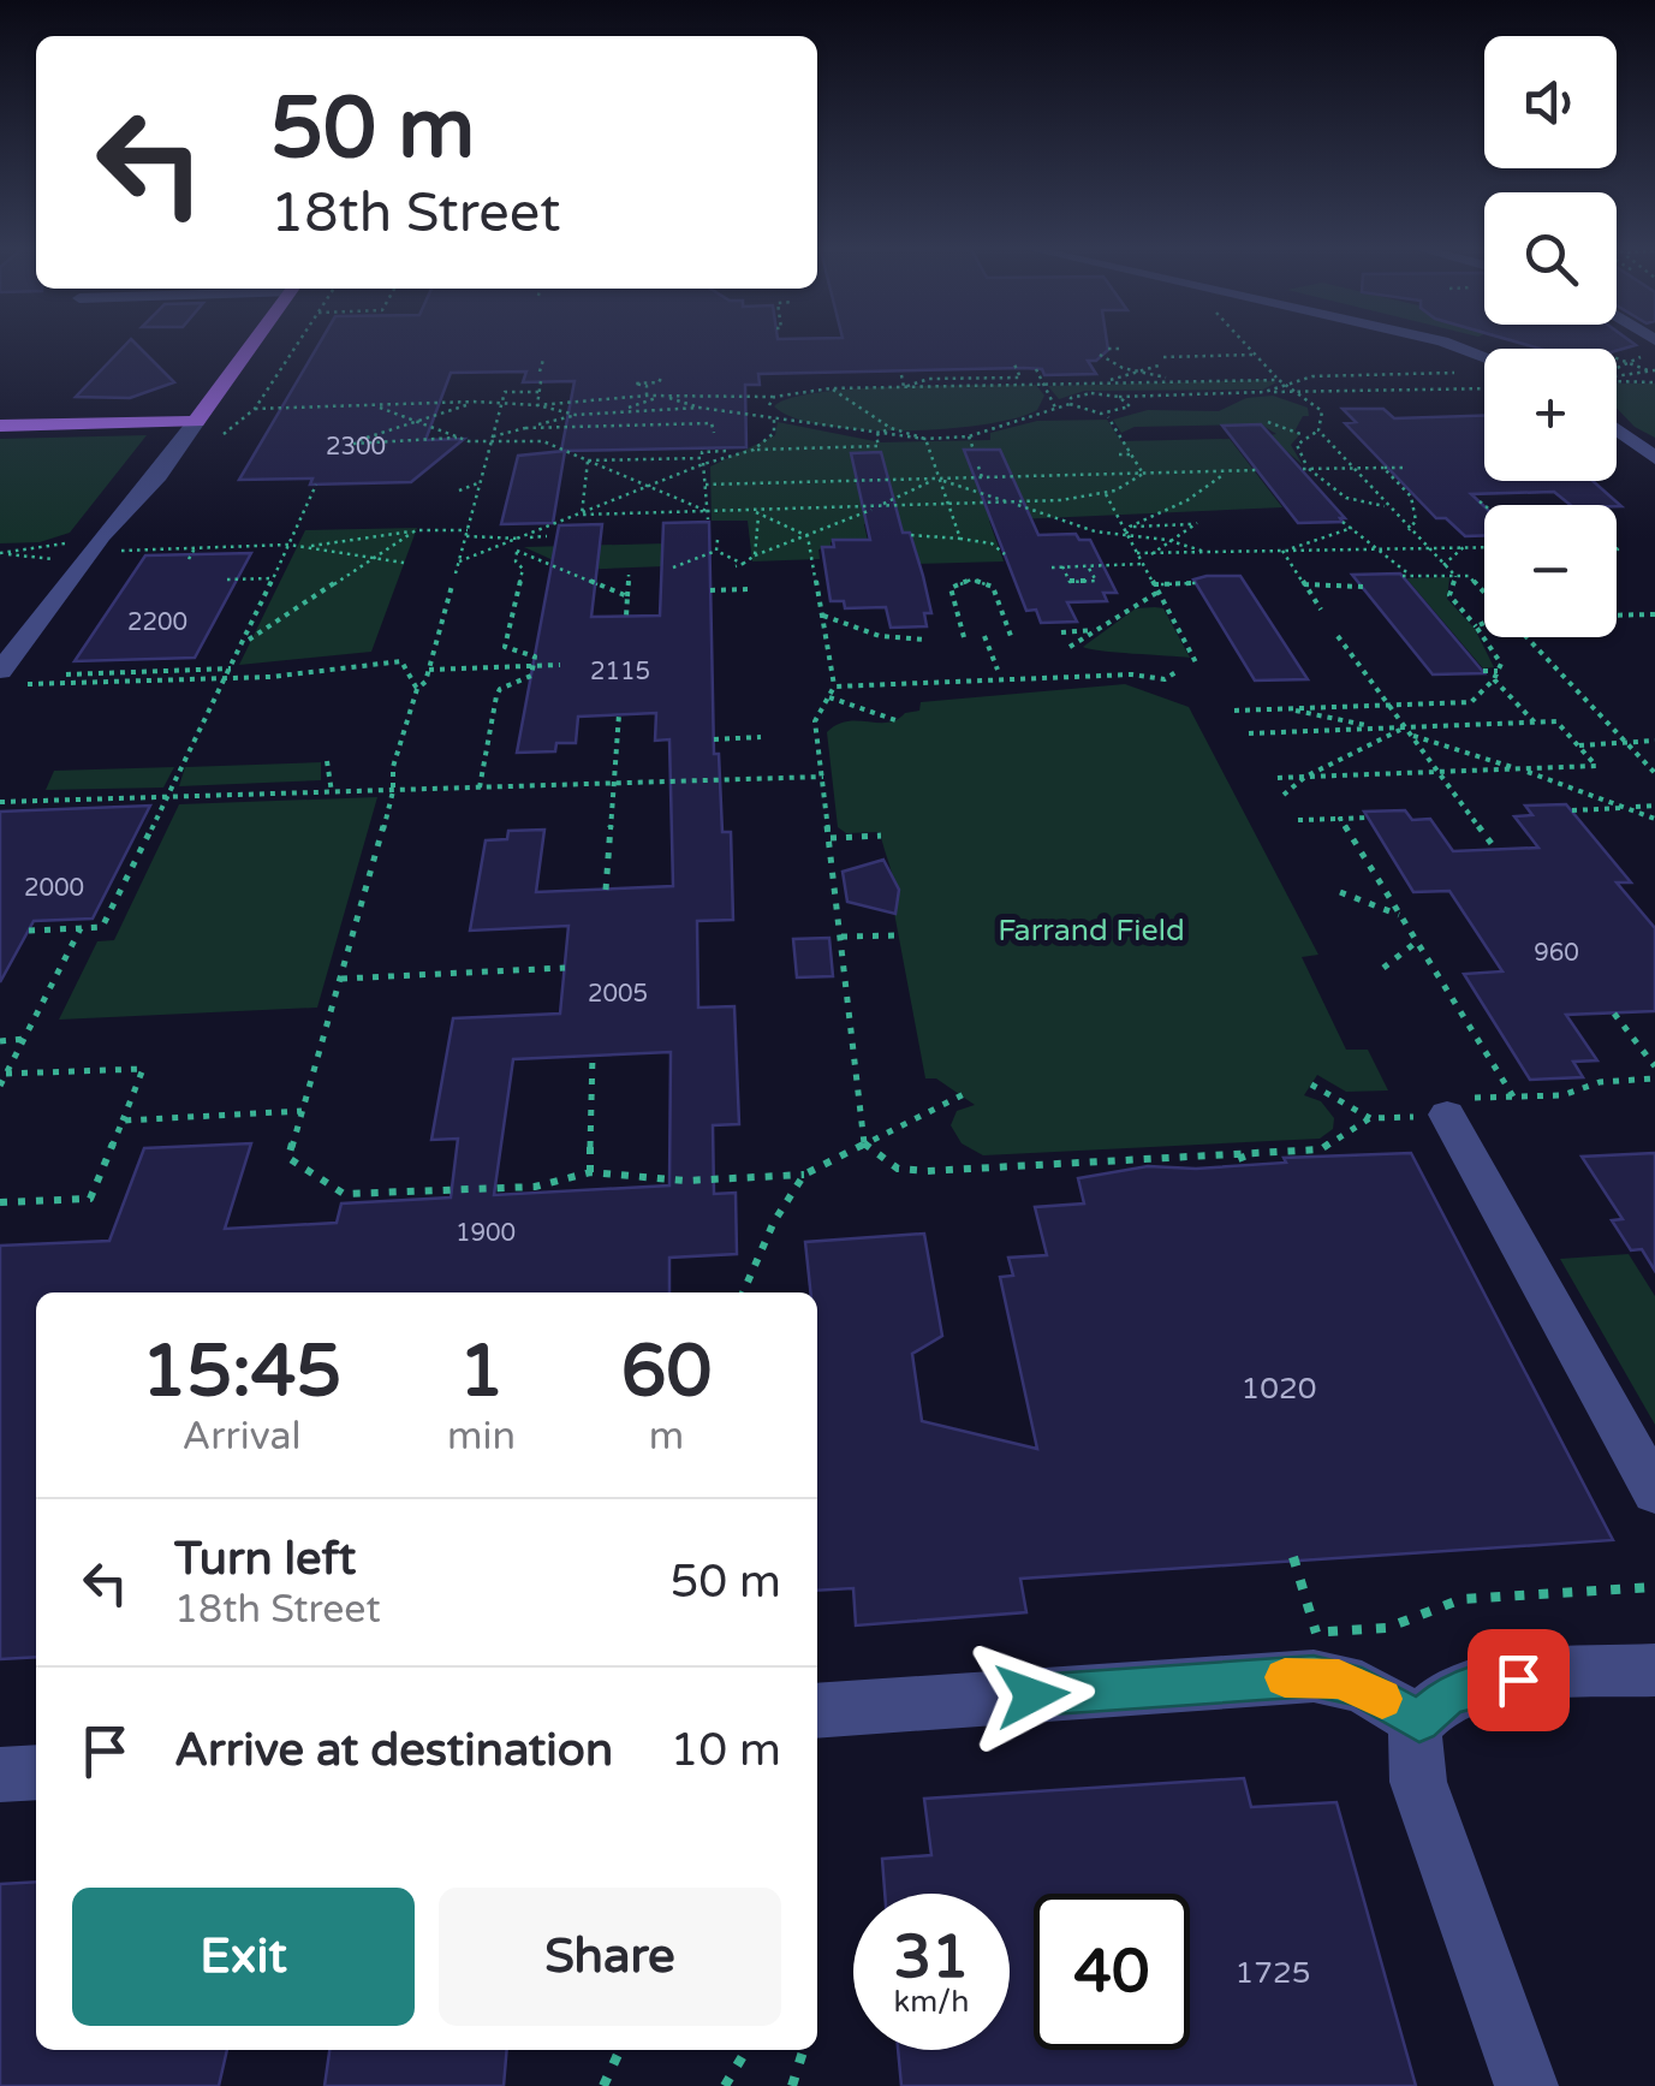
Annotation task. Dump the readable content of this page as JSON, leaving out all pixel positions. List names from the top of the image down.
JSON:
{
  "parks": ["Farrand Field"],
  "house_numbers": [
    "2300",
    "2200",
    "2115",
    "2000",
    "960",
    "2005",
    "1900",
    "1020",
    "1725"
  ],
  "page": {
    "map_buttons": ["+", "−"],
    "turn": ["50 m", "18th Street"],
    "eta": [
      "15:45",
      "Arrival",
      "1",
      "min",
      "60",
      "m"
    ],
    "list": [
      {
        "name": "Turn left",
        "note": "18th Street",
        "value": "50 m"
      },
      {
        "name": "Arrive at destination",
        "value": "10 m"
      }
    ],
    "buttons": ["Exit", "Share"],
    "speed": "31 km/h",
    "limit": "40"
  }
}
